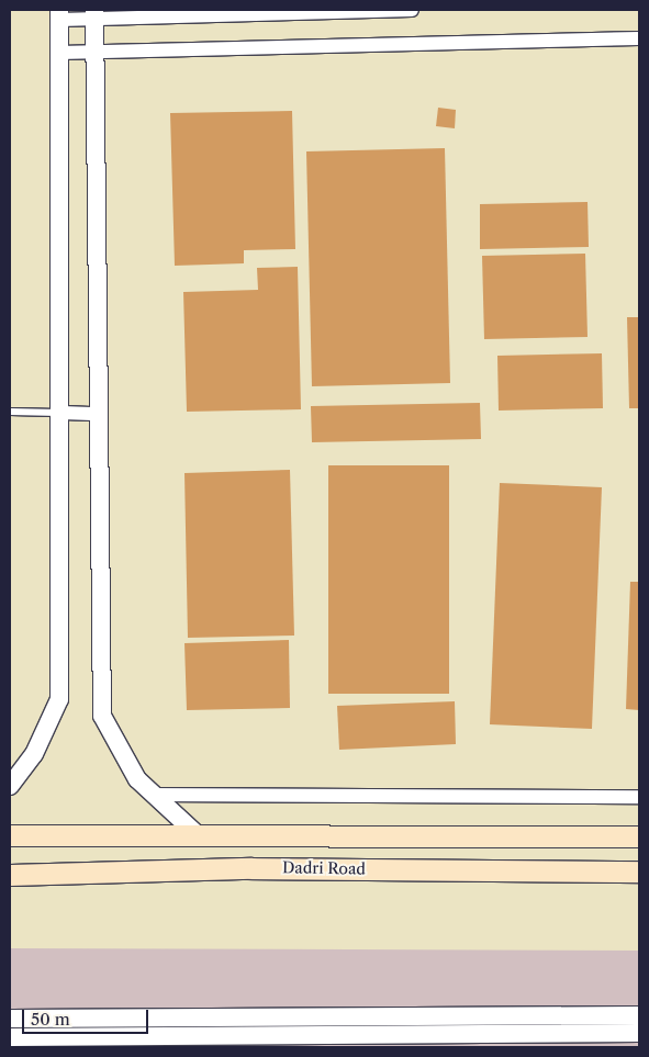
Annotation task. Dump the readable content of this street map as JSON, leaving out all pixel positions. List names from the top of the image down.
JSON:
{
  "streets": {
    "main road": ["Dadri Road"]
  },
  "scale_bar": "50 m"
}
